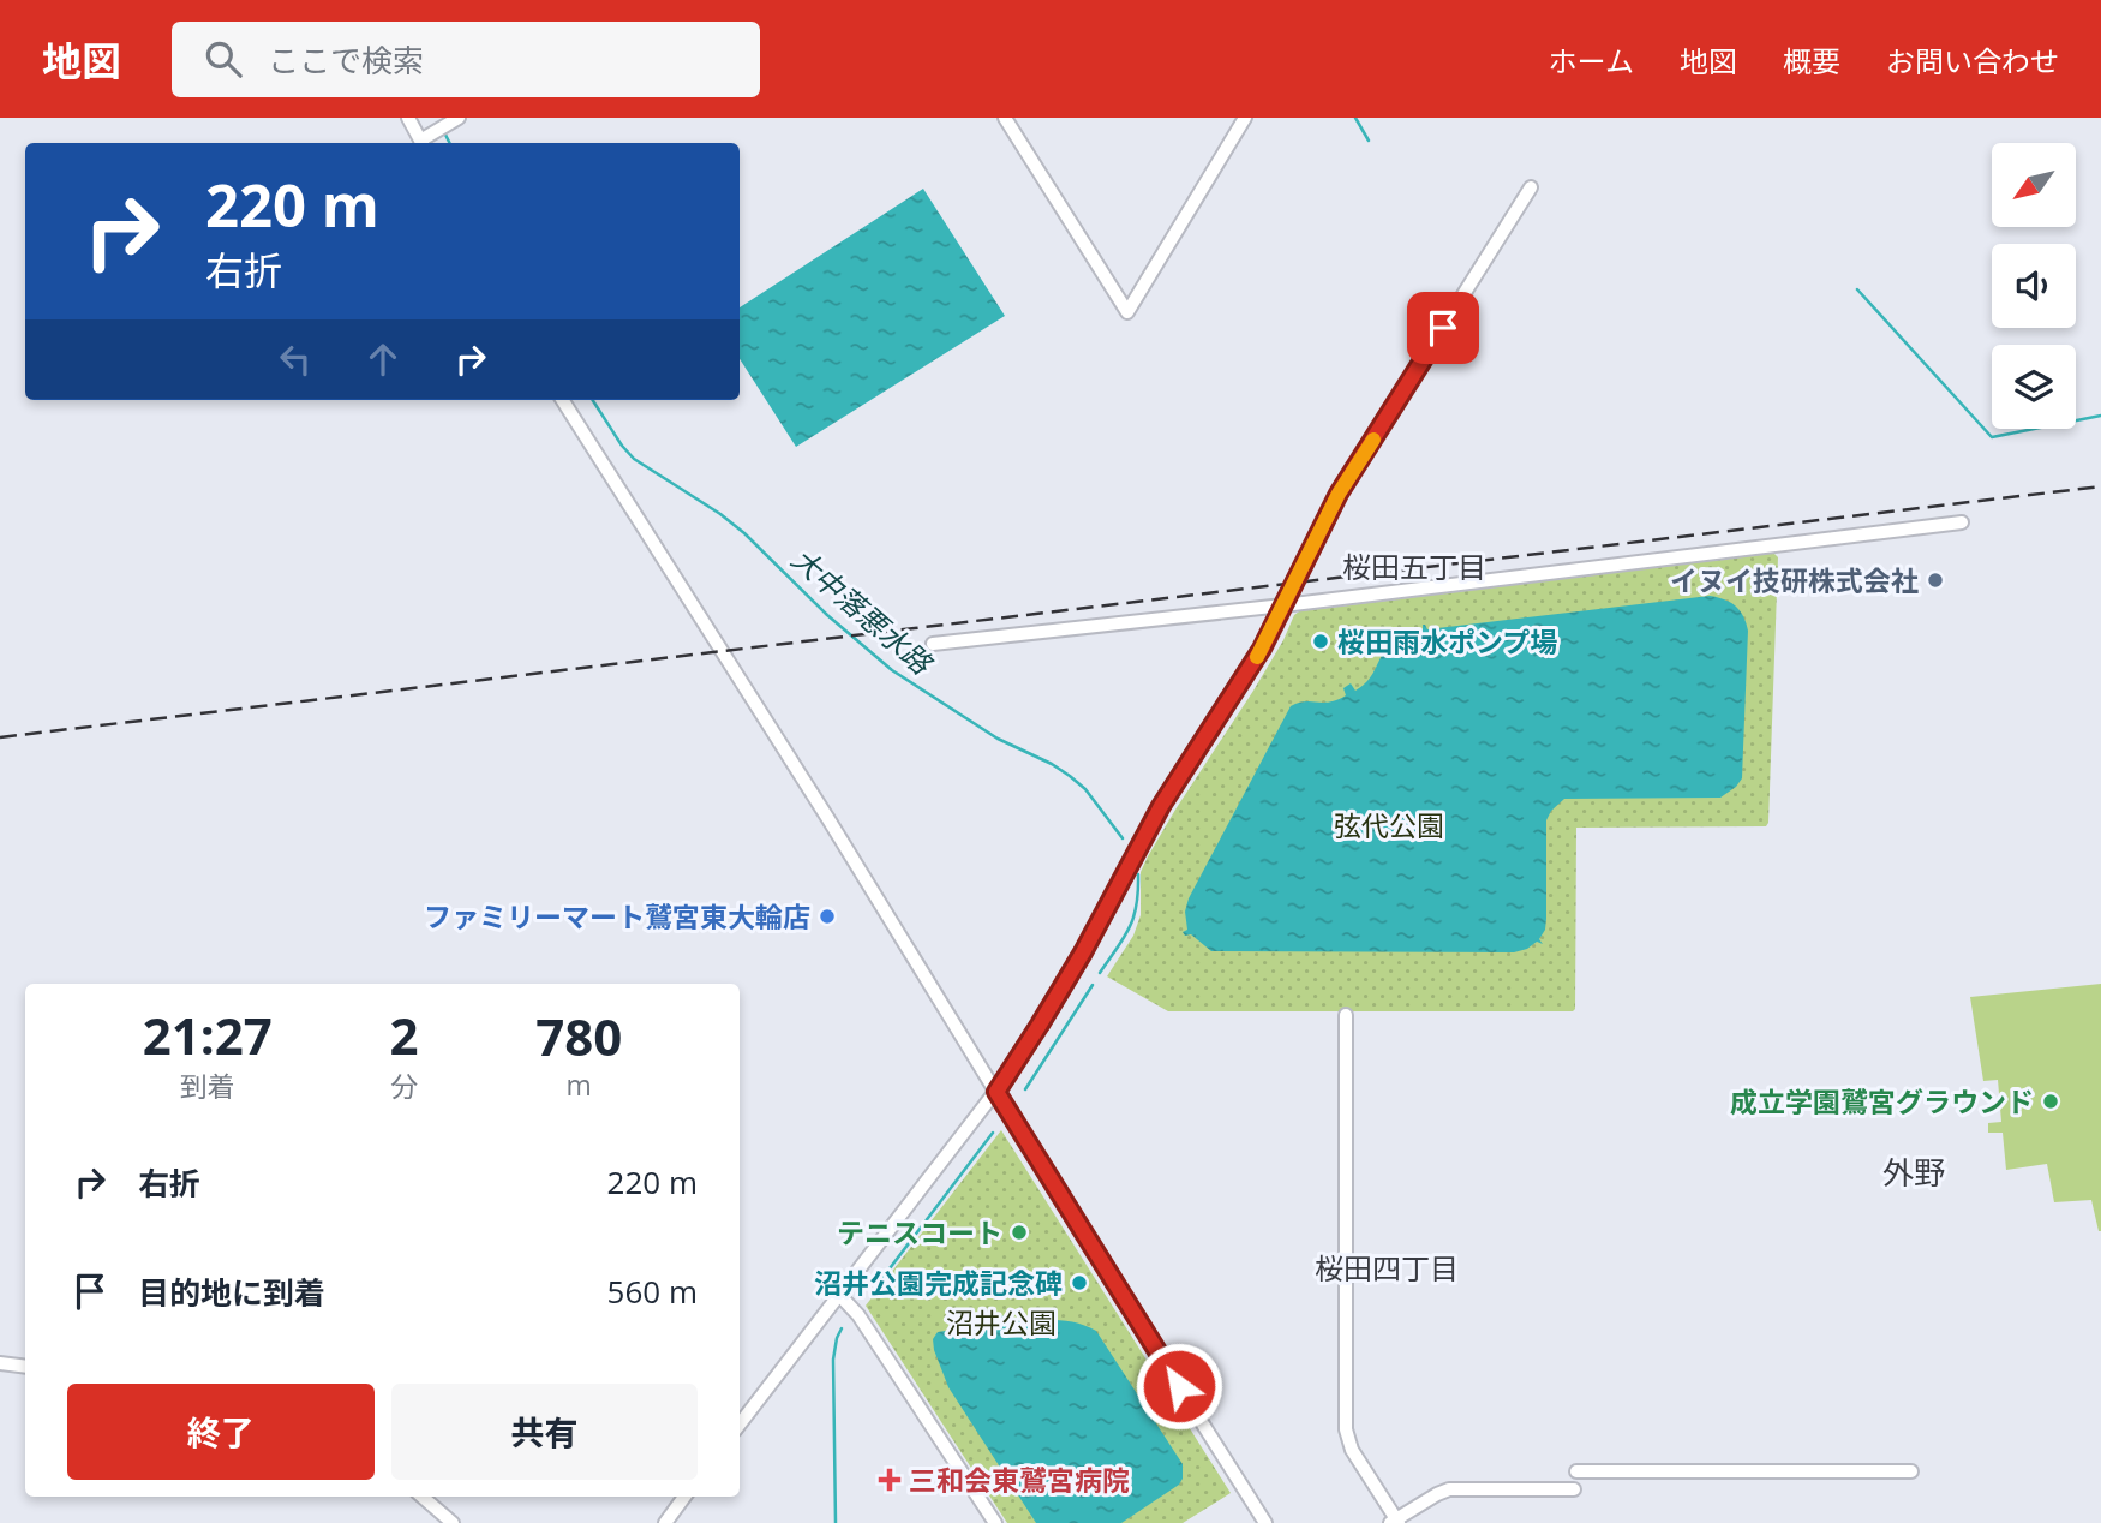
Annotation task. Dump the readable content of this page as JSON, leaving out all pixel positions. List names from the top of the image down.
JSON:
{
  "districts": ["桜田五丁目", "外野", "桜田四丁目"],
  "water": ["大中落悪水路"],
  "parks": ["弦代公園", "沼井公園"],
  "places": {
    "other": [
      "イヌイ技研株式会社",
      "桜田雨水ポンプ場",
      "ファミリーマート鷲宮東大輪店",
      "成立学園鷲宮グラウンド",
      "テニスコート",
      "沼井公園完成記念碑"
    ],
    "health": ["三和会東鷲宮病院"]
  },
  "north": "bottom left",
  "page": {
    "header": "地図",
    "search": "ここで検索",
    "nav": [
      "ホーム",
      "地図",
      "概要",
      "お問い合わせ"
    ],
    "turn": ["220 m", "右折"],
    "eta": [
      "21:27",
      "到着",
      "2",
      "分",
      "780",
      "m"
    ],
    "list": [
      {
        "name": "右折",
        "value": "220 m"
      },
      {
        "name": "目的地に到着",
        "value": "560 m"
      }
    ],
    "buttons": ["終了", "共有"]
  }
}
